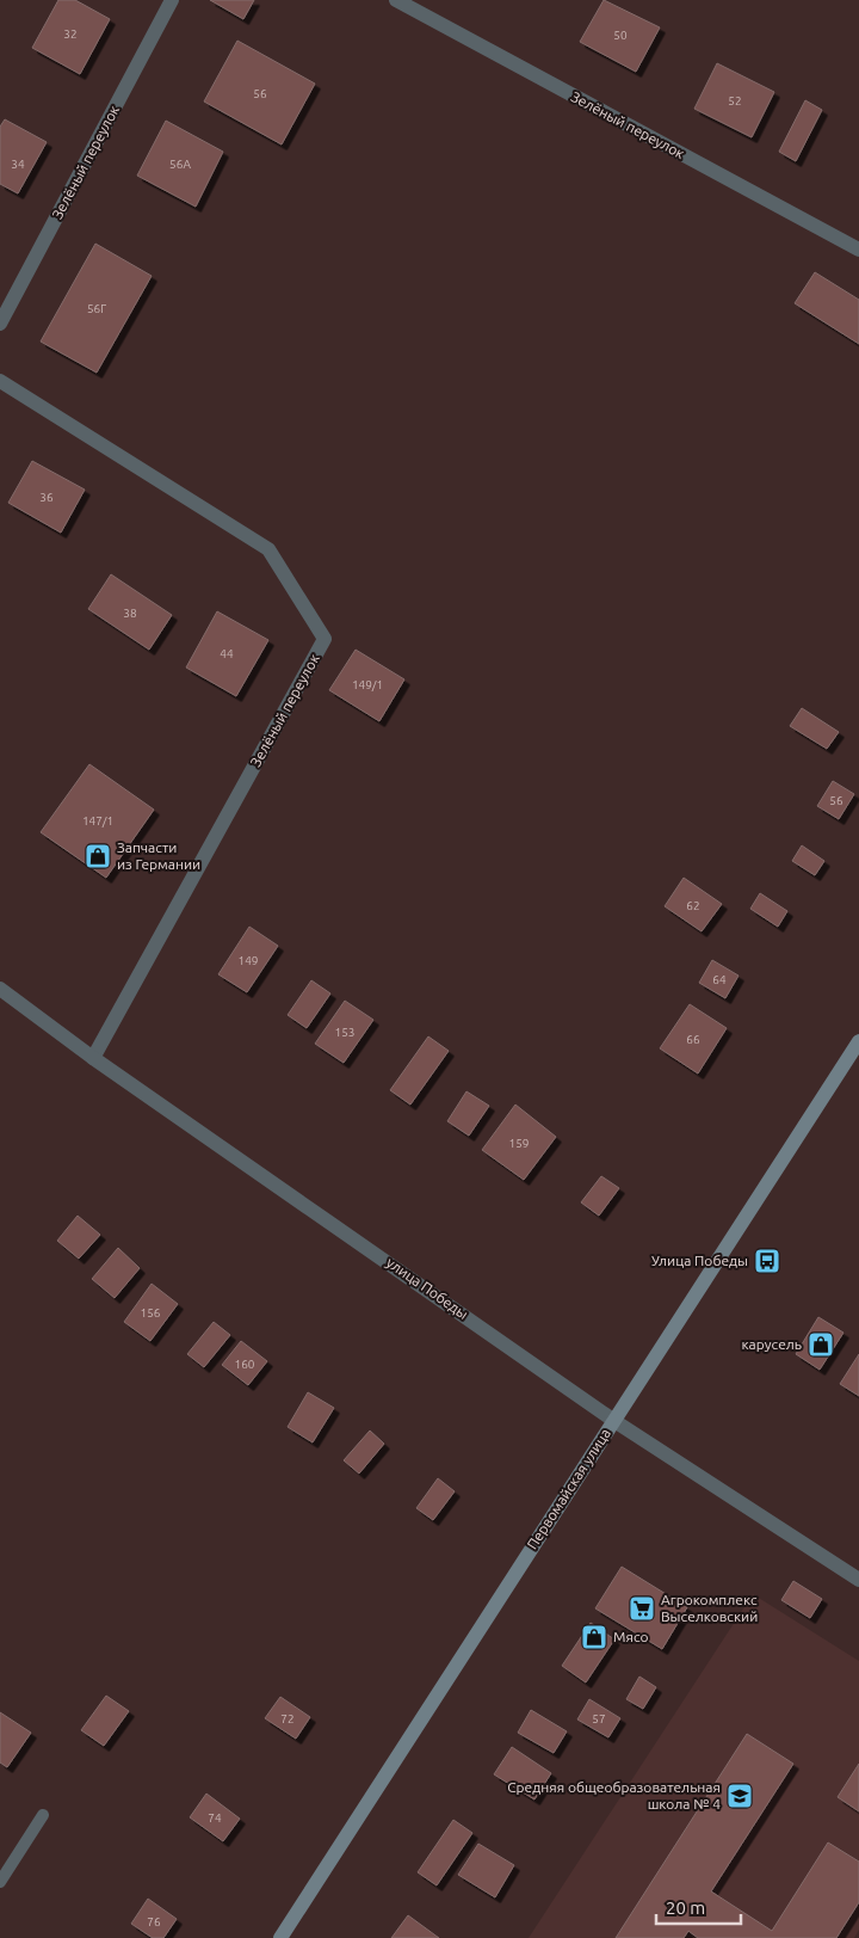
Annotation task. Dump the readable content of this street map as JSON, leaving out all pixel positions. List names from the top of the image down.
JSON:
{
  "streets": {
    "main road": ["Первомайская улица"],
    "street": ["Зелёный переулок", "улица Победы"]
  },
  "crossings": [
    ["Зелёный переулок", "улица Победы"],
    ["улица Победы", "Первомайская улица"]
  ],
  "places": {
    "shop": ["Запчасти из Германии", "карусель", "Мясо"],
    "bus stop": ["Улица Победы"],
    "supermarket": ["Агрокомплекс Выселковский"],
    "school or university": ["Средняя общеобразовательная школа № 4"]
  },
  "house_numbers": [
    "32",
    "50",
    "56",
    "52",
    "34",
    "56А",
    "56Г",
    "36",
    "38",
    "44",
    "149/1",
    "56",
    "147/1",
    "62",
    "149",
    "64",
    "153",
    "66",
    "159",
    "156",
    "160",
    "72",
    "57",
    "74",
    "76"
  ],
  "scale_bar": "20 m"
}
